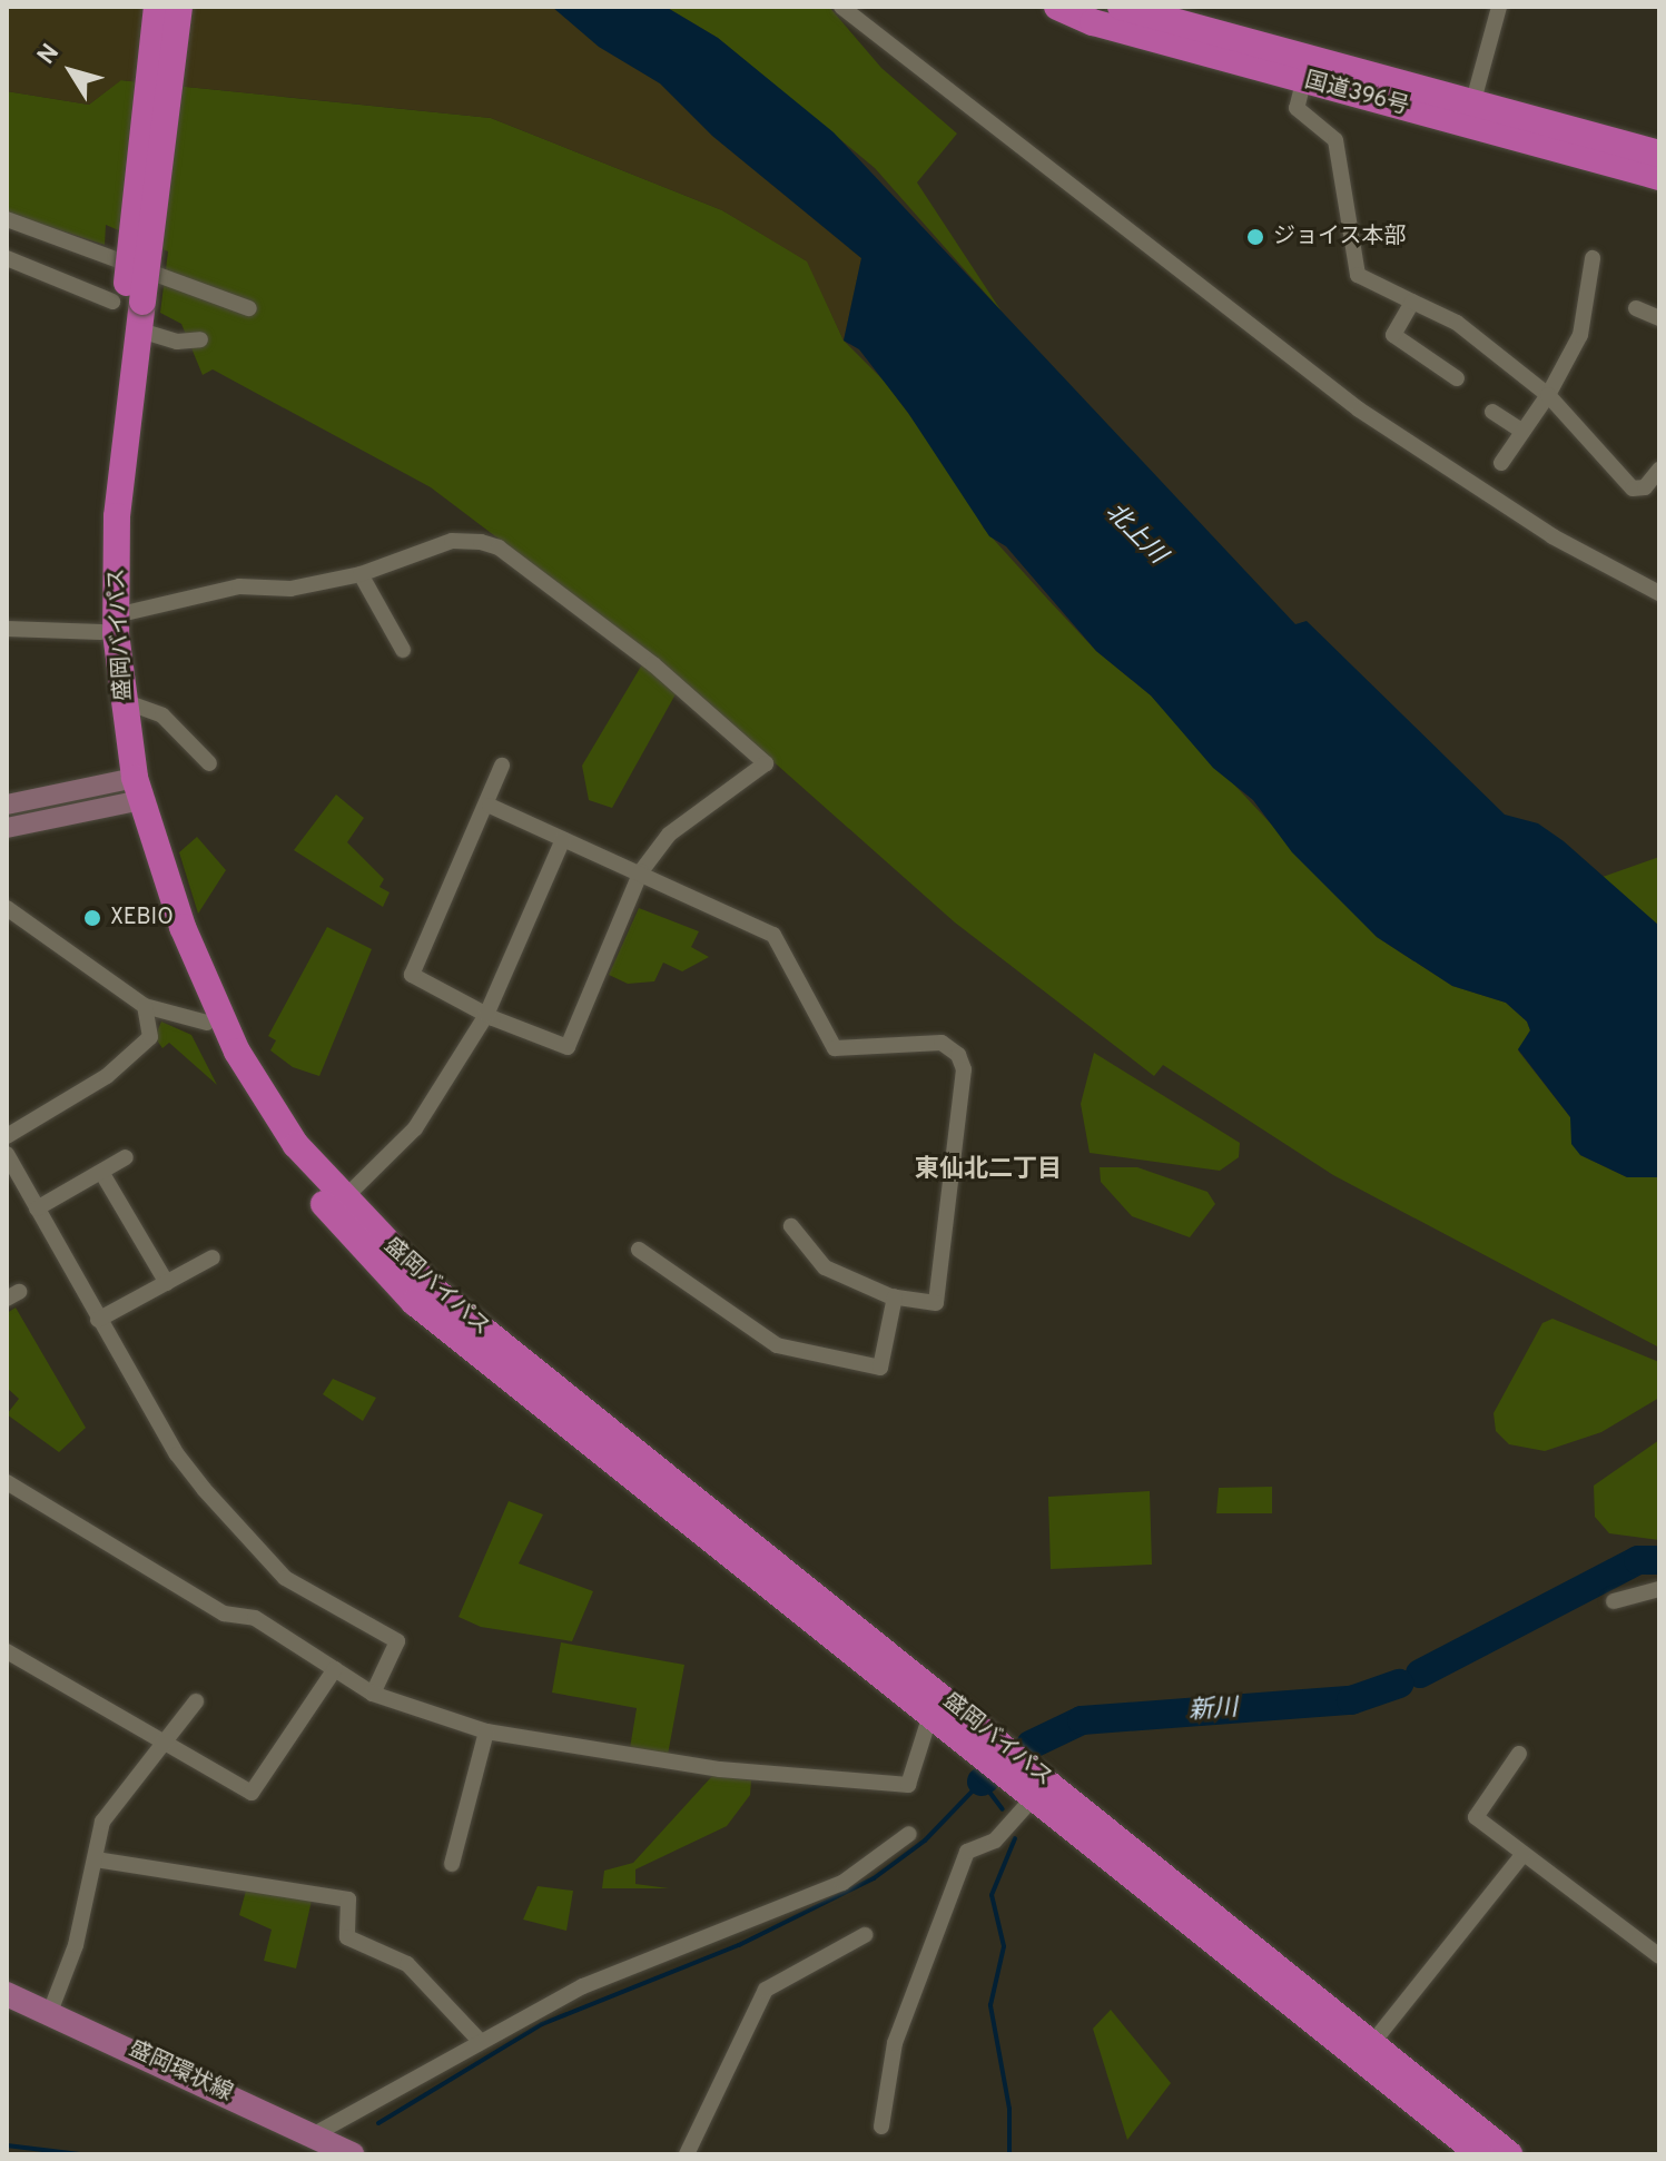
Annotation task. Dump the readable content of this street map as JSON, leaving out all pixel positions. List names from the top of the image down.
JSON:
{
  "streets": {
    "highway": ["国道396号", "盛岡バイパス"],
    "main road": ["盛岡環状線"]
  },
  "districts": ["東仙北二丁目"],
  "water": ["北上川", "新川"],
  "places": ["ジョイス本部", "XEBIO"],
  "north": "top left"
}
